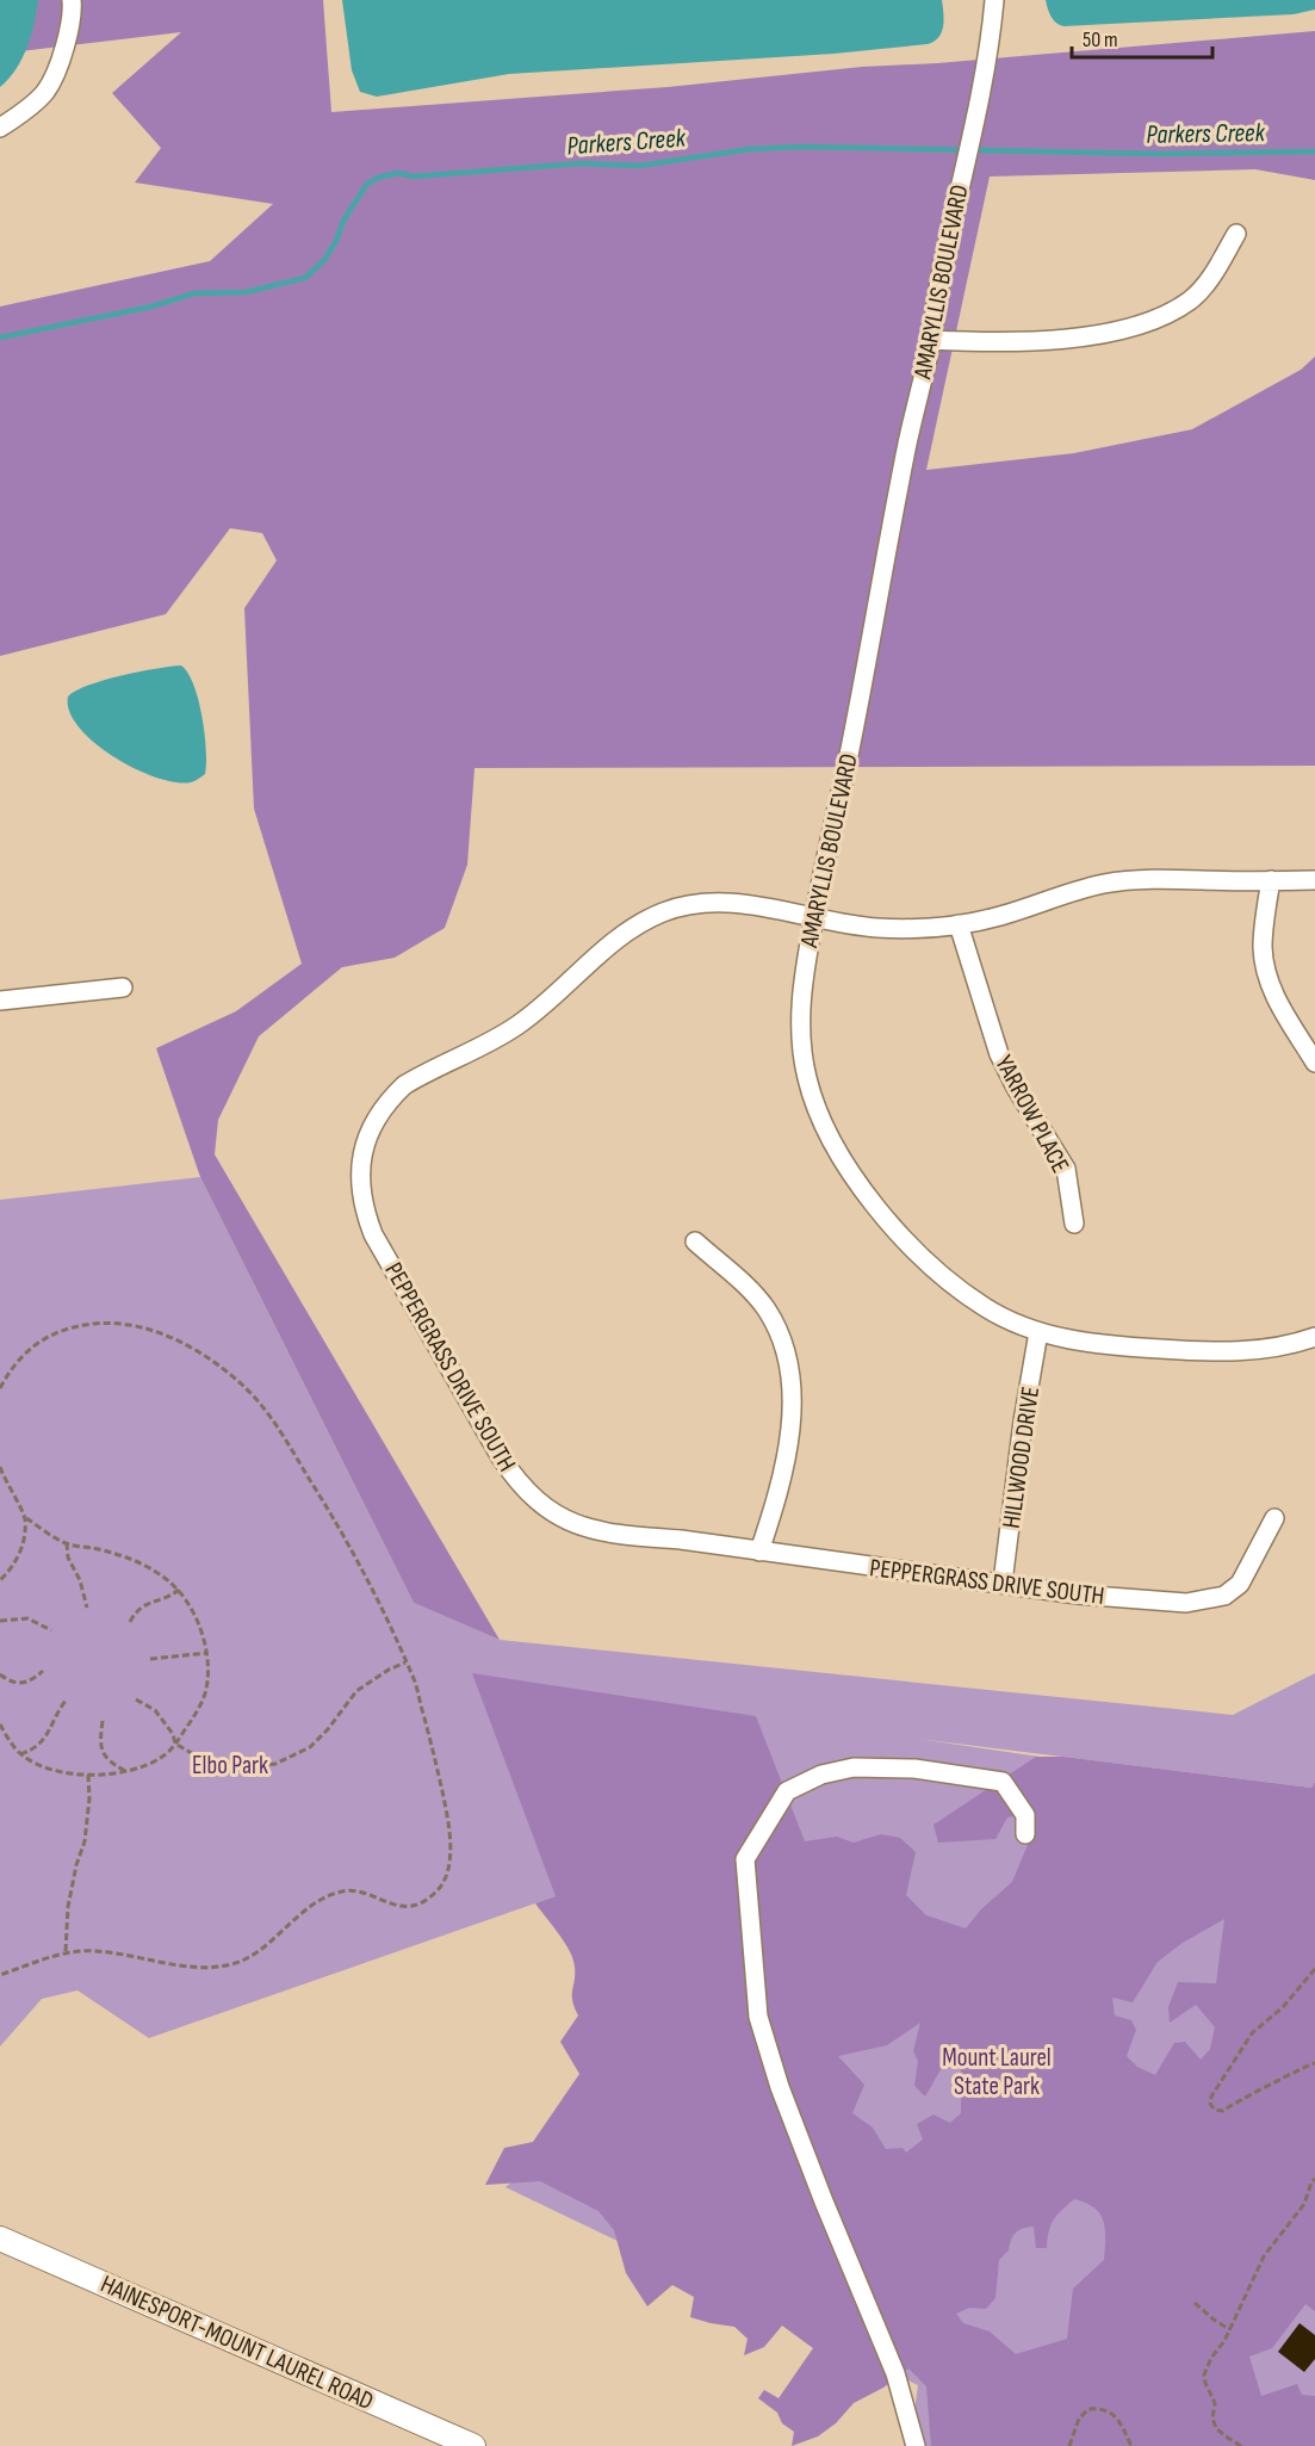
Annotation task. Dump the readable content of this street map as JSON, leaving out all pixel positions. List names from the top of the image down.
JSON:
{
  "streets": {
    "main road": ["HAINESPORT-MOUNT LAUREL ROAD"],
    "street": [
      "AMARYLLIS BOULEVARD",
      "YARROW PLACE",
      "PEPPERGRASS DRIVE SOUTH",
      "HILLWOOD DRIVE"
    ]
  },
  "crossings": [
    ["AMARYLLIS BOULEVARD", "PEPPERGRASS DRIVE SOUTH"],
    ["AMARYLLIS BOULEVARD", "HILLWOOD DRIVE"],
    ["YARROW PLACE", "PEPPERGRASS DRIVE SOUTH"],
    ["PEPPERGRASS DRIVE SOUTH", "HILLWOOD DRIVE"]
  ],
  "water": ["Parkers Creek"],
  "parks": ["Elbo Park", "Mount Laurel State Park"],
  "scale_bar": "50 m"
}
